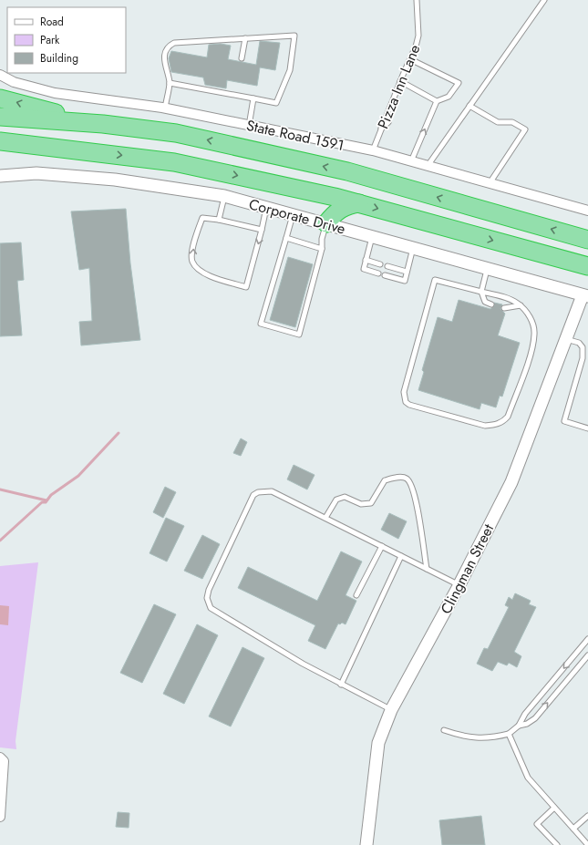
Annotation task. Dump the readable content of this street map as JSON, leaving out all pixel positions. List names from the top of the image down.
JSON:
{
  "streets": {
    "street": ["State Road 1591", "Corporate Drive", "Clingman Street"],
    "lane": ["Pizza Inn Lane"]
  },
  "crossings": [
    ["Pizza Inn Lane", "State Road 1591"],
    ["Corporate Drive", "Clingman Street"]
  ],
  "legend": ["Road", "Park", "Building"]
}
